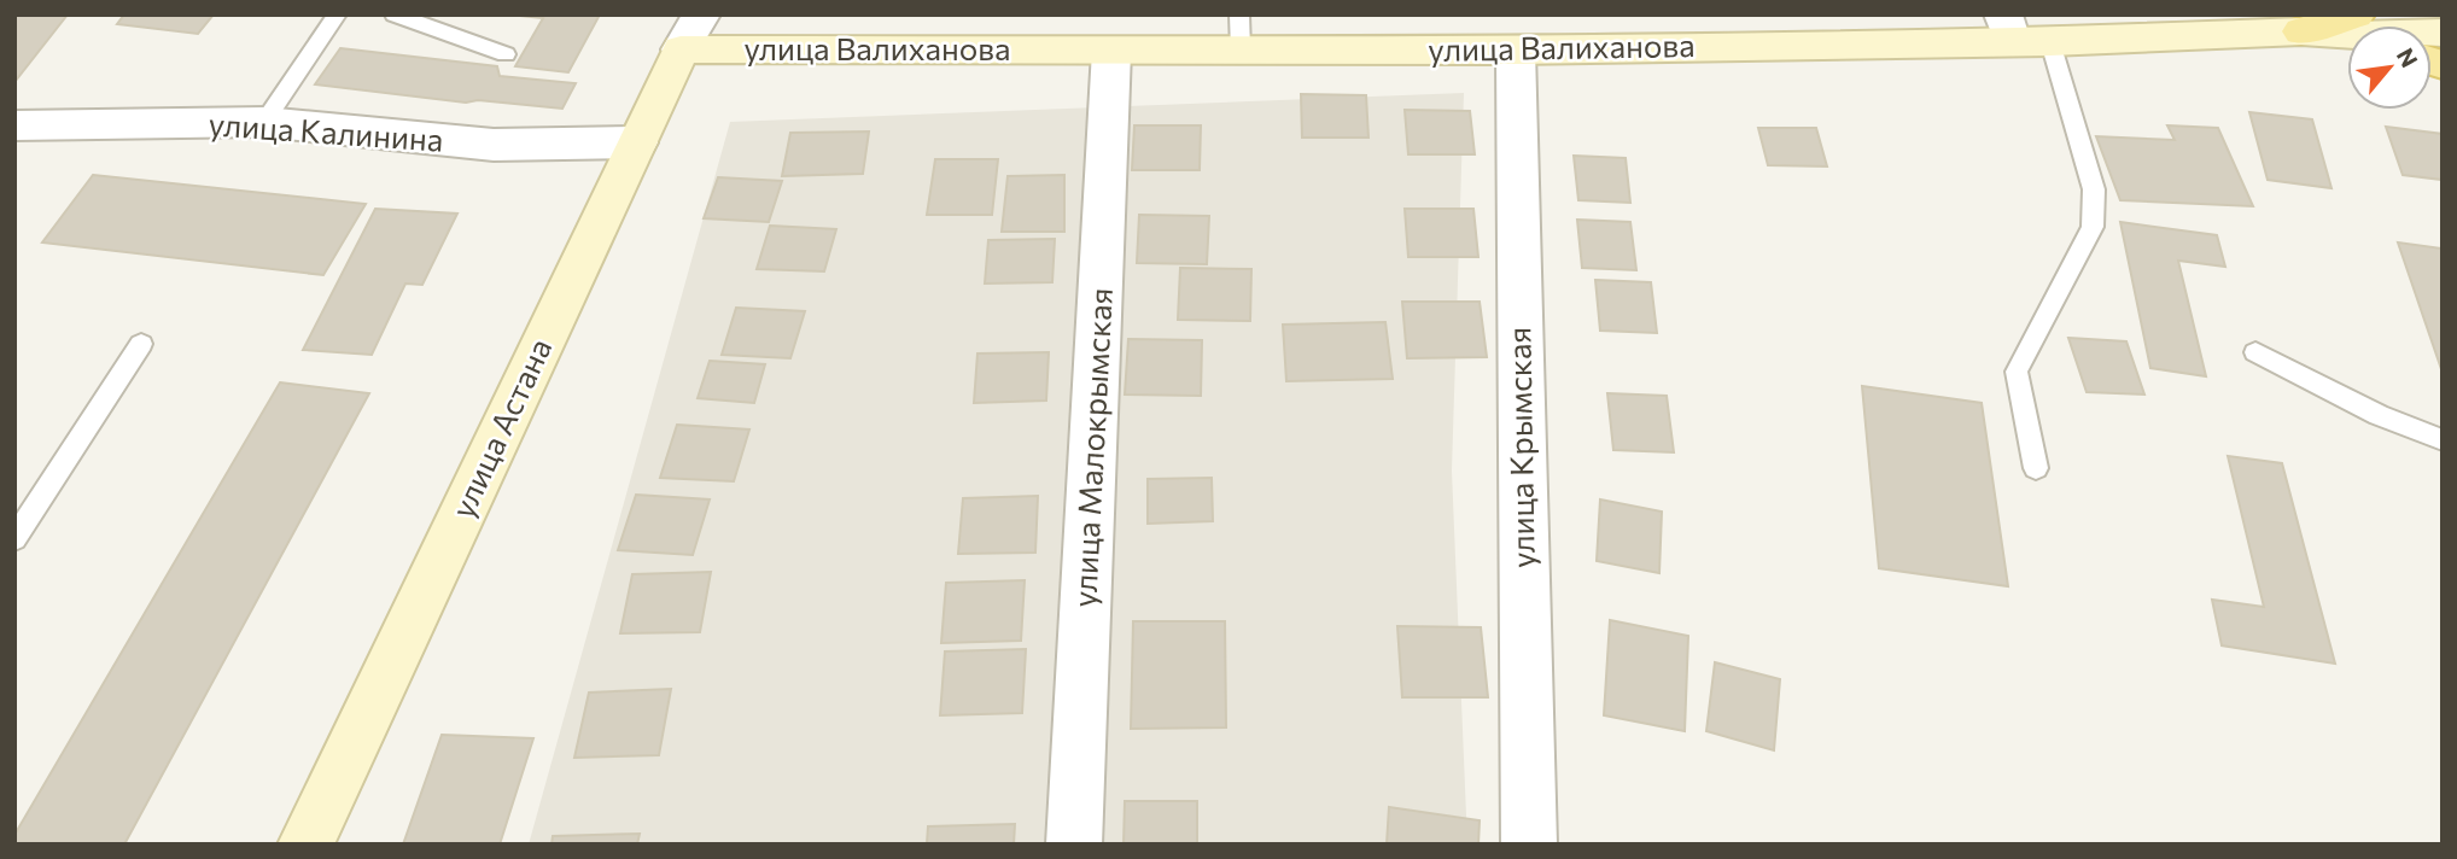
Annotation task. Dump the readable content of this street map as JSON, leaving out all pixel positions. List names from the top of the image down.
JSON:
{
  "streets": {
    "main road": ["улица Валиханова", "улица Астана"],
    "street": ["улица Калинина", "улица Малокрымская", "улица Крымская"]
  },
  "crossings": [
    ["улица Валиханова", "улица Астана"],
    ["улица Валиханова", "улица Малокрымская"],
    ["улица Валиханова", "улица Крымская"],
    ["улица Калинина", "улица Астана"]
  ],
  "north": "top right"
}
